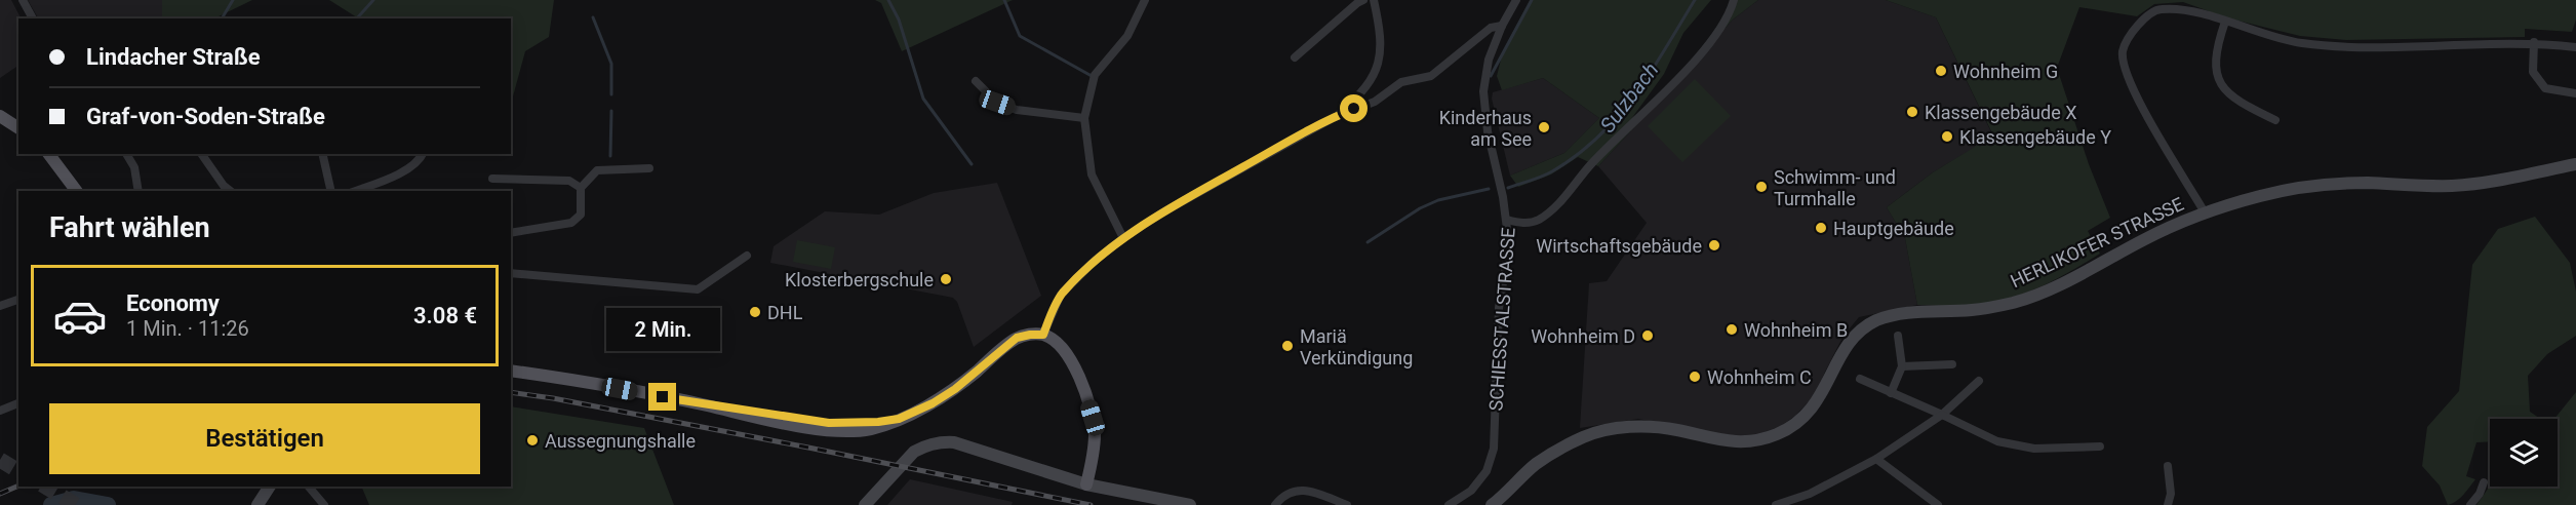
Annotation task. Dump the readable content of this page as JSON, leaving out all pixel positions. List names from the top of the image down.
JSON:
{
  "streets": {
    "main road": ["HERLIKOFER STRASSE"],
    "street": ["SCHIESSTALSTRASSE"]
  },
  "water": ["Sulzbach"],
  "places": [
    "Wohnheim G",
    "Klassengebäude X",
    "Kinderhaus am See",
    "Klassengebäude Y",
    "Schwimm- und Turmhalle",
    "Hauptgebäude",
    "Wirtschaftsgebäude",
    "Klosterbergschule",
    "DHL",
    "Wohnheim B",
    "Wohnheim D",
    "Mariä Verkündigung",
    "Wohnheim C",
    "Aussegnungshalle"
  ],
  "page": {
    "banner": ["Lindacher Straße", "Graf-von-Soden-Straße"],
    "heading": "Fahrt wählen",
    "list": [
      {
        "name": "Economy",
        "note": "1 Min. · 11:26",
        "value": "3.08 €"
      }
    ],
    "bubble": "2 Min.",
    "buttons": "Bestätigen"
  }
}
